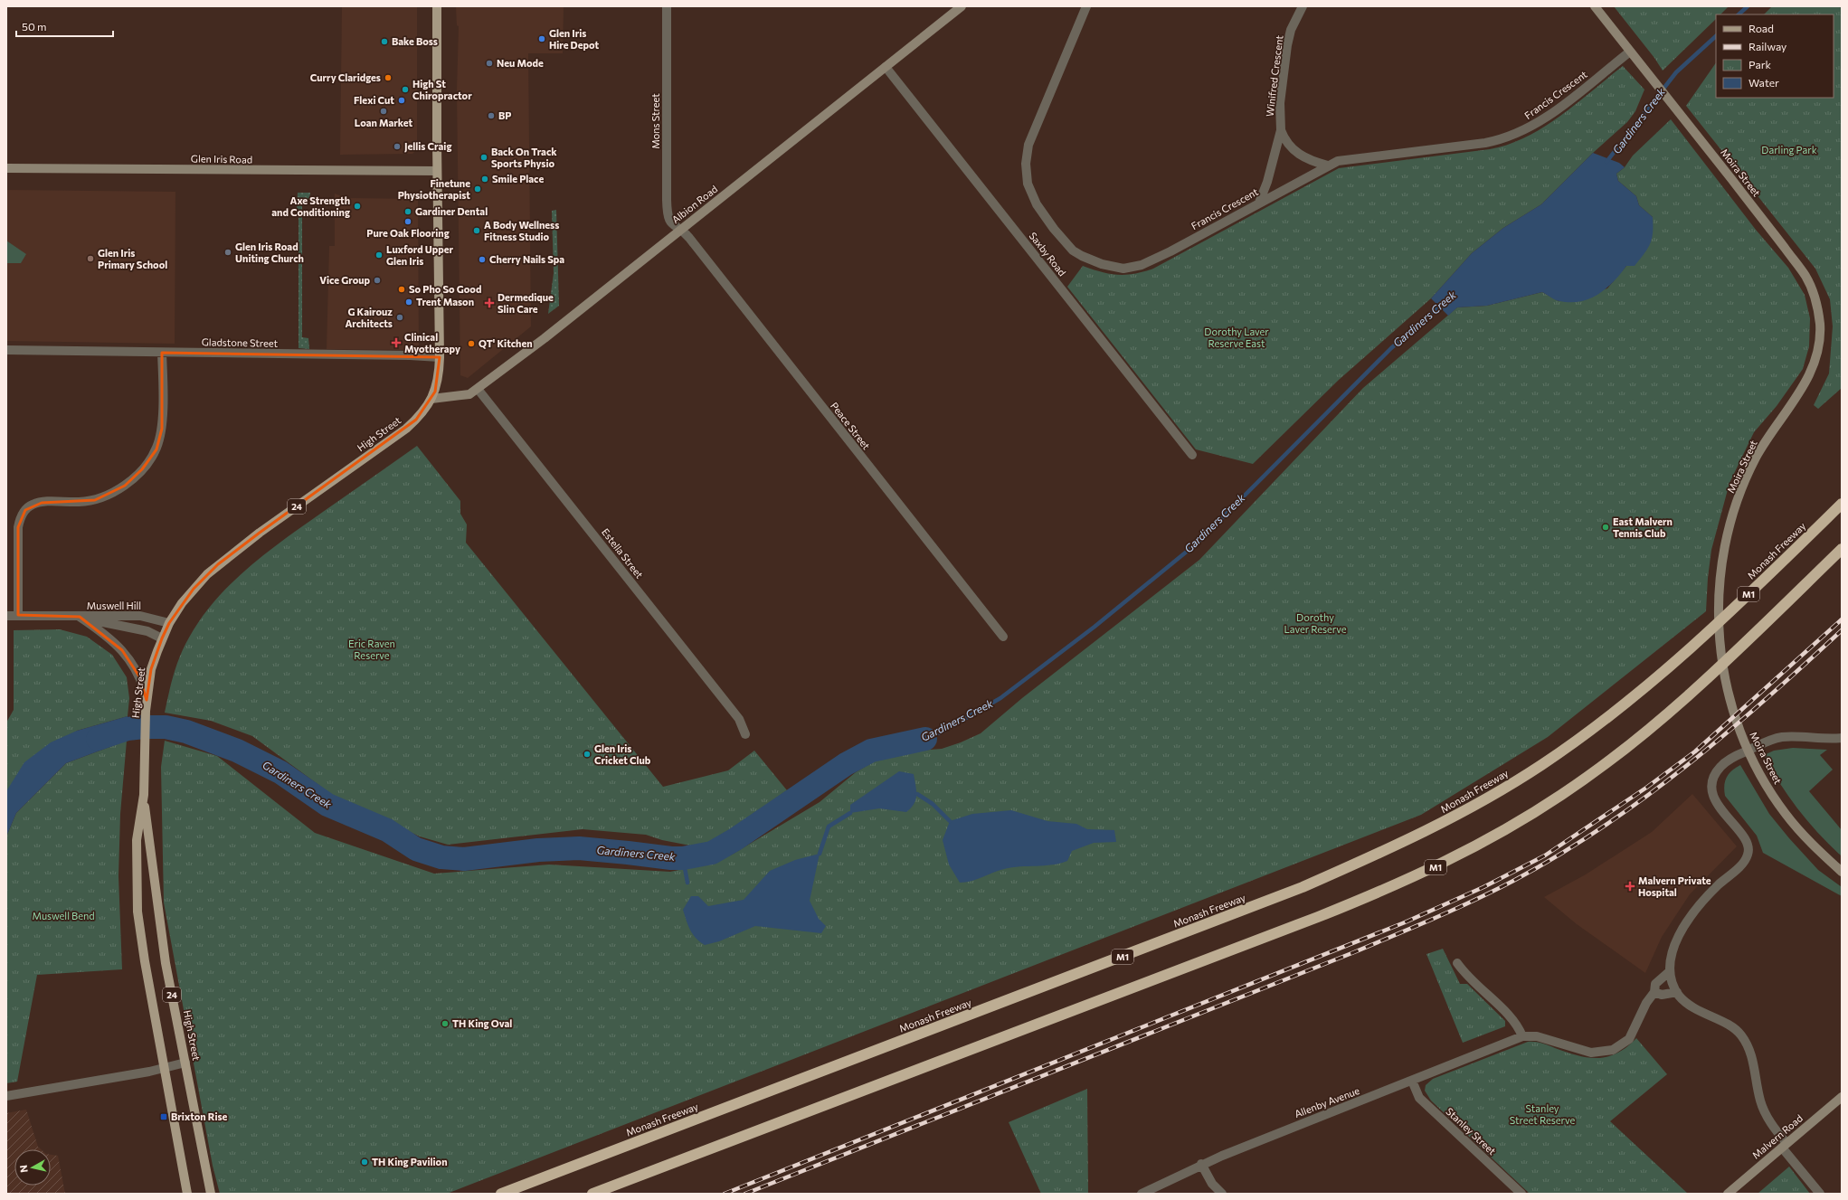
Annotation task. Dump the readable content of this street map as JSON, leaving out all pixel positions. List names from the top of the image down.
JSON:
{
  "streets": {
    "highway": ["Monash Freeway", "M1"],
    "main road": [
      "Glen Iris Road",
      "Moira Street",
      "Albion Road",
      "High Street",
      "24",
      "Malvern Road"
    ],
    "street": [
      "Winifred Crescent",
      "Francis Crescent",
      "Mons Street",
      "Saxby Road",
      "Gladstone Street",
      "Peace Street",
      "Estella Street",
      "Muswell Hill",
      "Allenby Avenue",
      "Stanley Street"
    ]
  },
  "crossings": [
    ["Winifred Crescent", "Francis Crescent"],
    ["Francis Crescent", "Moira Street"],
    ["Mons Street", "Albion Road"],
    ["Mons Street", "Peace Street"],
    ["Glen Iris Road", "High Street"],
    ["Albion Road", "Saxby Road"],
    ["Albion Road", "Peace Street"],
    ["Albion Road", "High Street"],
    ["Albion Road", "Estella Street"],
    ["Gladstone Street", "High Street"],
    ["High Street", "Muswell Hill"],
    ["Allenby Avenue", "Stanley Street"]
  ],
  "water": ["Gardiners Creek"],
  "parks": [
    "Darling Park",
    "Dorothy Laver Reserve East",
    "Dorothy Laver Reserve",
    "Eric Raven Reserve",
    "Muswell Bend",
    "Stanley Street Reserve"
  ],
  "places": {
    "other": [
      "Glen Iris Hire Depot",
      "Bake Boss",
      "Neu Mode",
      "Curry Claridges",
      "High St Chiropractor",
      "Flexi Cut",
      "Loan Market",
      "BP",
      "Jellis Craig",
      "Back On Track Sports Physio",
      "Smile Place",
      "Finetune Physiotherapist",
      "Axe Strength and Conditioning",
      "Gardiner Dental",
      "Pure Oak Flooring",
      "A Body Wellness Fitness Studio",
      "Glen Iris Road Uniting Church",
      "Luxford Upper Glen Iris",
      "Glen Iris Primary School",
      "Cherry Nails Spa",
      "Vice Group",
      "So Pho So Good",
      "Trent Mason",
      "G Kairouz Architects",
      "QT' Kitchen",
      "East Malvern Tennis Club",
      "Glen Iris Cricket Club",
      "TH King Oval",
      "TH King Pavilion"
    ],
    "health": ["Dermedique Slin Care", "Clinical Myotherapy", "Malvern Private Hospital"],
    "transit": ["Brixton Rise"]
  },
  "legend": [
    "Road",
    "Railway",
    "Park",
    "Water"
  ],
  "scale_bar": "50 m",
  "north": "left"
}
